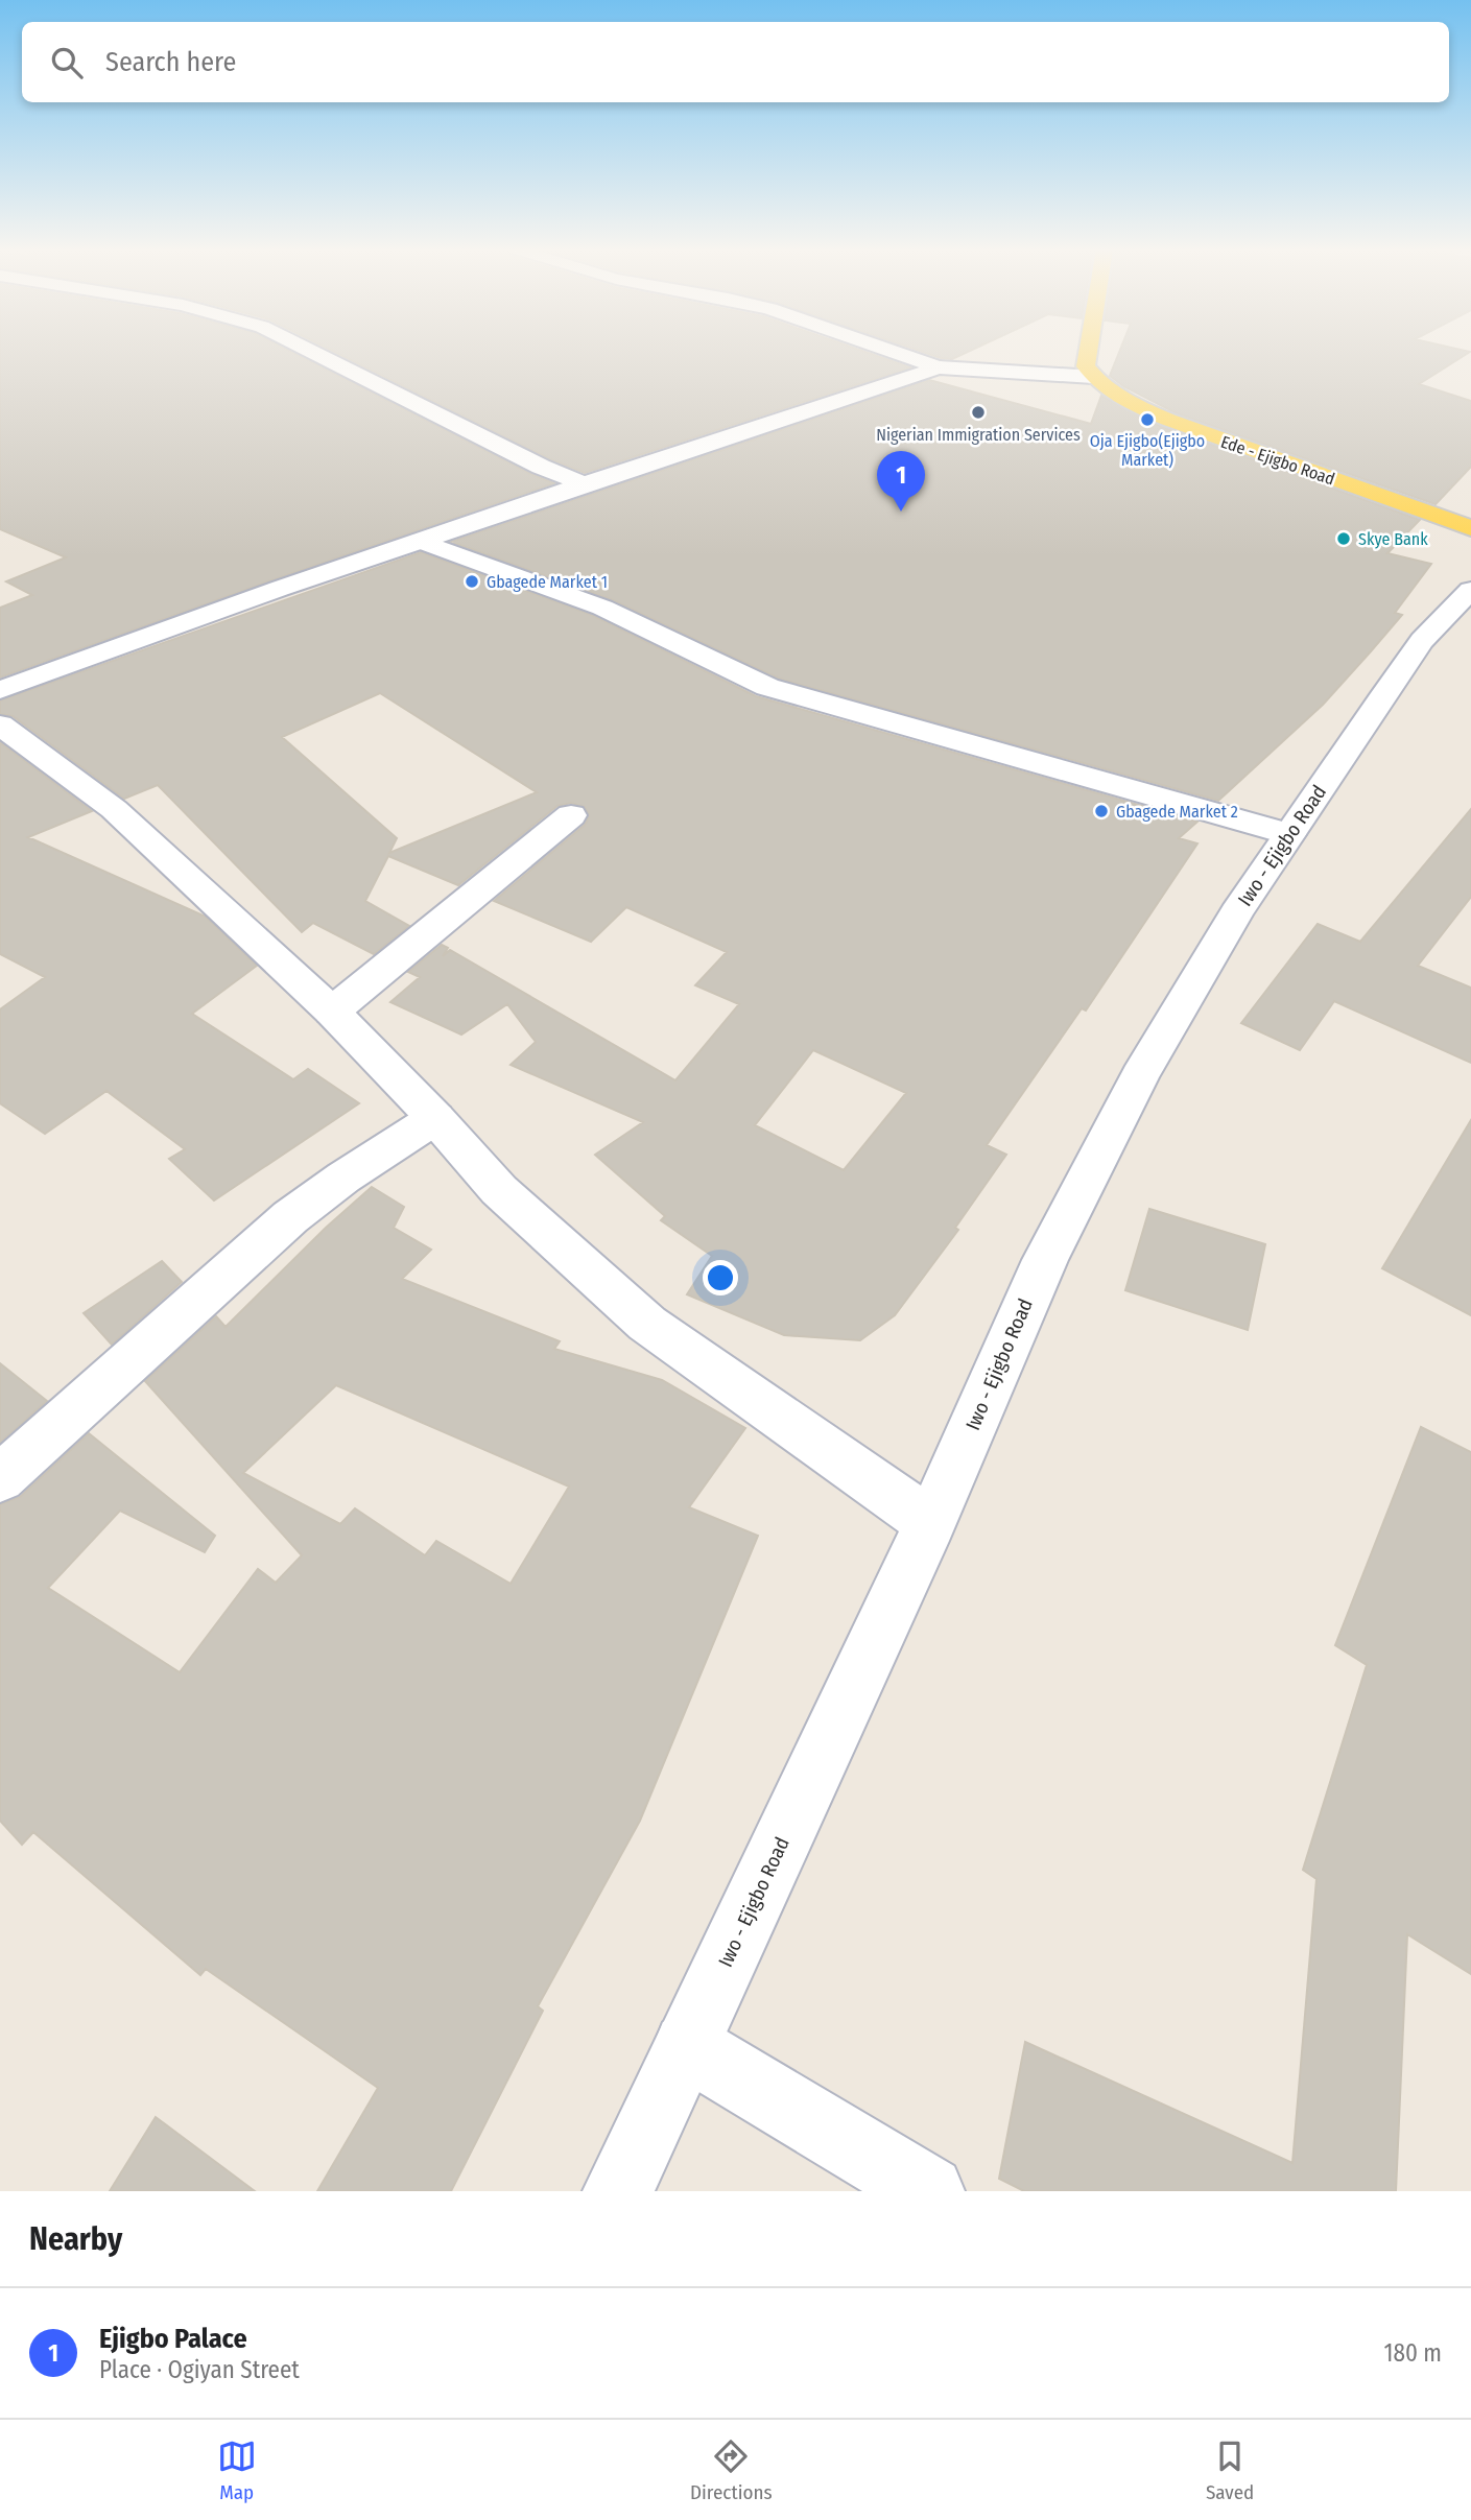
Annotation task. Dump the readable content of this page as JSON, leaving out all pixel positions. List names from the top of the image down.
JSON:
{
  "streets": {
    "main road": ["Ede - Ejigbo Road"],
    "street": ["Iwo - Ejigbo Road"]
  },
  "places": [
    "Nigerian Immigration Services",
    "Oja Ejigbo(Ejigbo Market)",
    "Skye Bank",
    "Gbagede Market 1",
    "Gbagede Market 2"
  ],
  "page": {
    "search": "Search here",
    "pins": "1",
    "heading": "Nearby",
    "list": [
      {
        "mark": "1",
        "name": "Ejigbo Palace",
        "note": "Place · Ogiyan Street",
        "value": "180 m"
      }
    ],
    "nav": ["Map", "Directions", "Saved"]
  }
}
